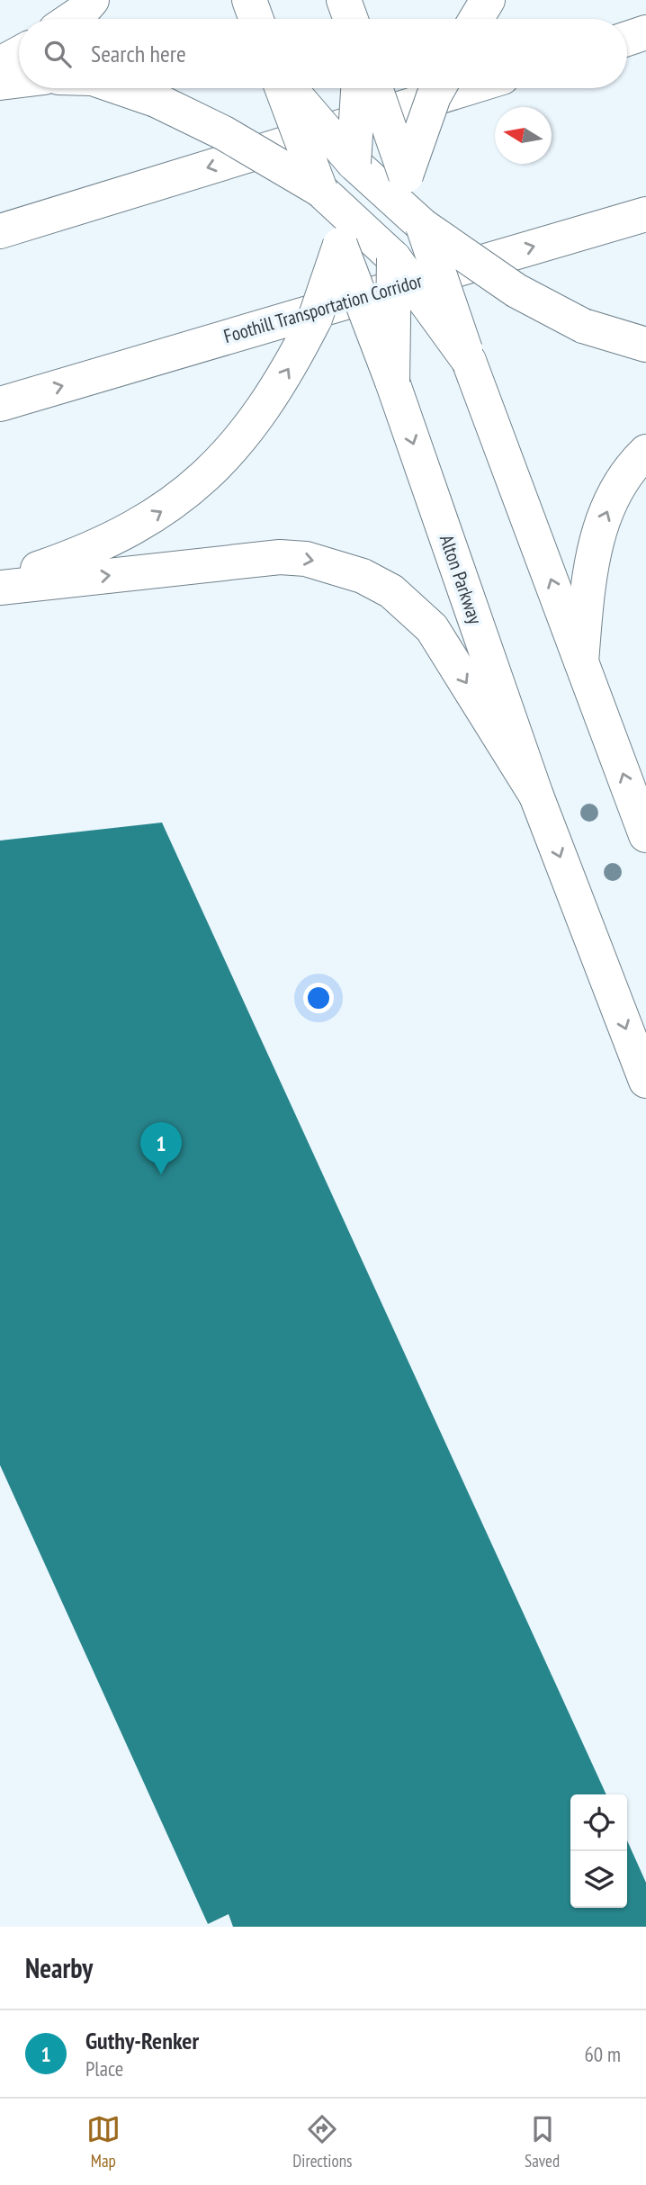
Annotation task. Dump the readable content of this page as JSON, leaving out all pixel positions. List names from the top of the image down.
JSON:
{
  "streets": {
    "main road": ["Foothill Transportation Corridor", "Alton Parkway"]
  },
  "north": "left",
  "page": {
    "search": "Search here",
    "pins": "1",
    "heading": "Nearby",
    "list": [
      {
        "mark": "1",
        "name": "Guthy-Renker",
        "note": "Place",
        "value": "60 m"
      }
    ],
    "nav": ["Map", "Directions", "Saved"]
  }
}
